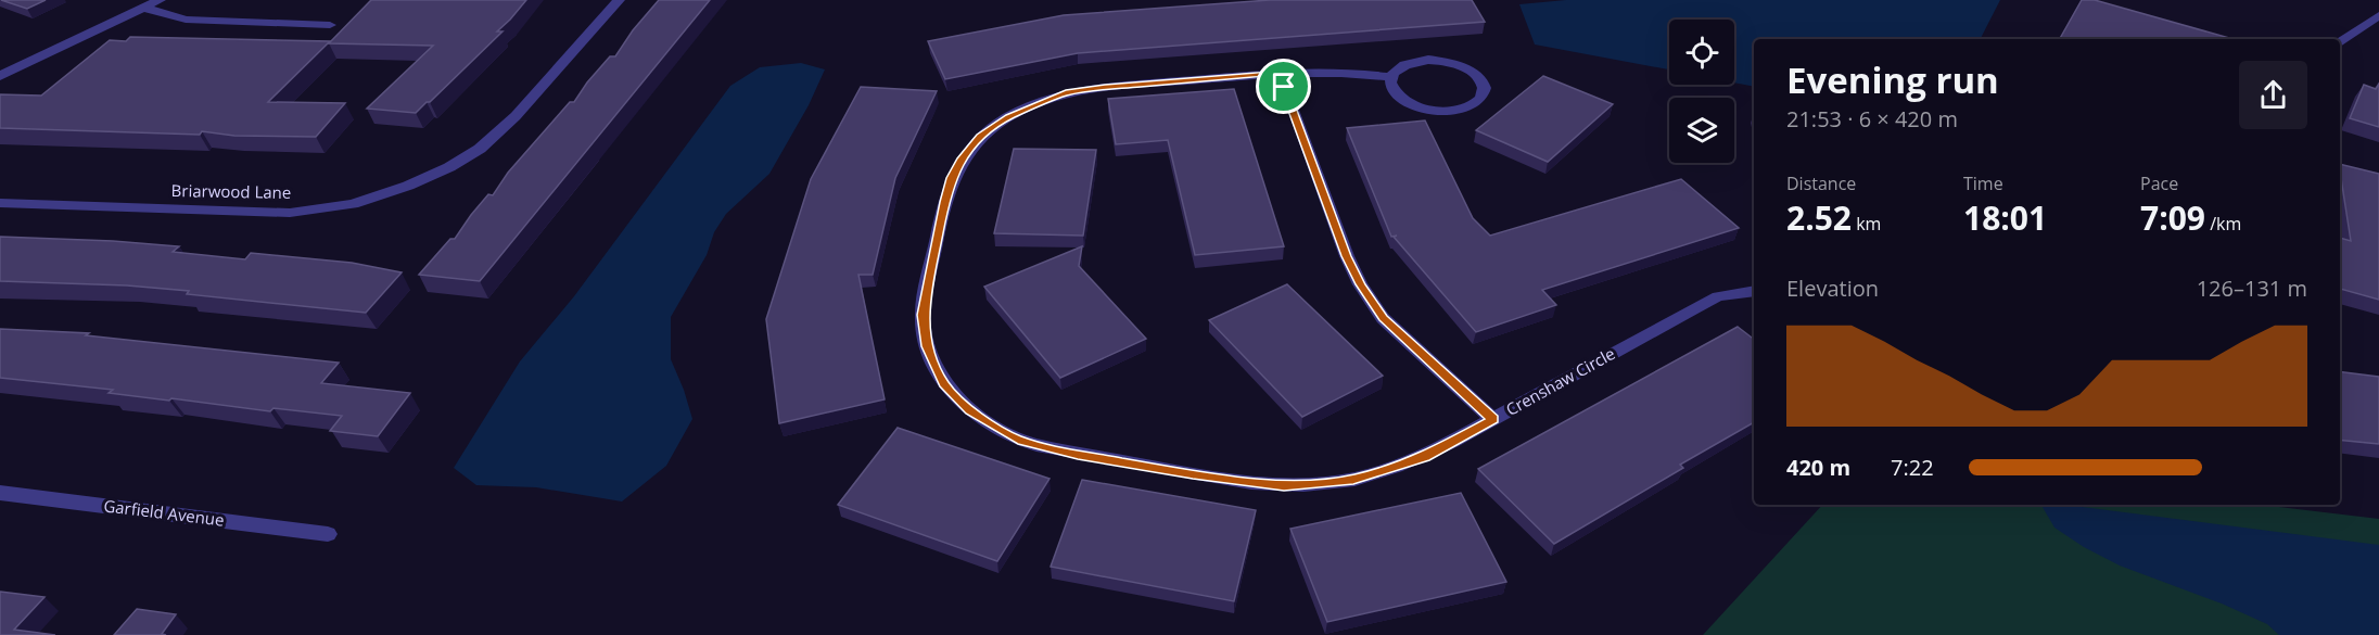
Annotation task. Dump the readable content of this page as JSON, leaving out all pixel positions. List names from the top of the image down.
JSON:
{
  "streets": {
    "street": ["Briarwood Lane", "Crenshaw Circle", "Garfield Avenue"]
  },
  "page": {
    "heading": ["Evening run", "21:53 · 6 × 420 m"],
    "stats": [
      ["Distance", "2.52 km"],
      ["Time", "18:01"],
      ["Pace", "7:09 /km"]
    ],
    "chart": ["Elevation", "126–131 m"],
    "list": [
      {
        "name": "420 m",
        "note": "7:22"
      }
    ]
  }
}
